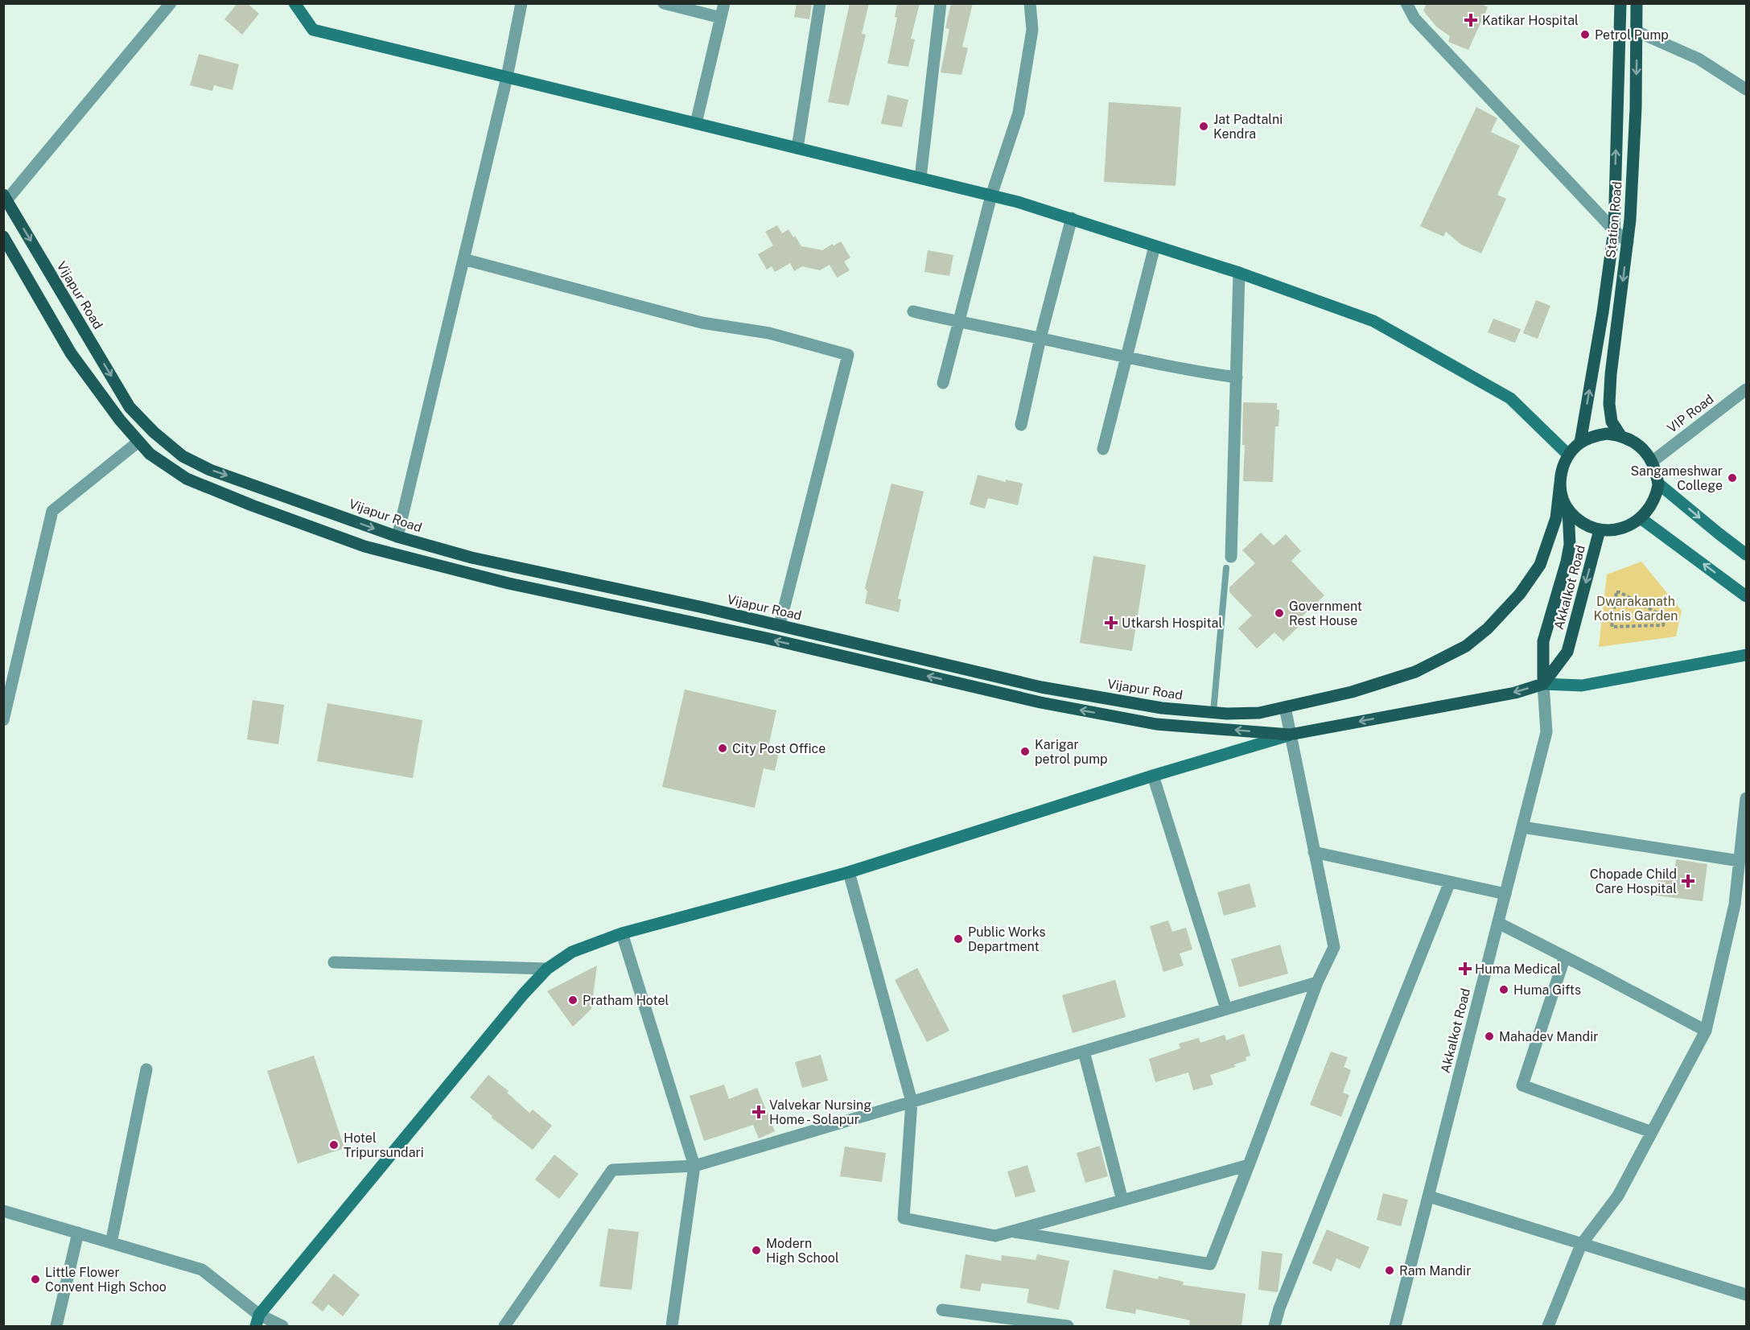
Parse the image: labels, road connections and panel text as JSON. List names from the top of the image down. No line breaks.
{"streets":{"main road":["Station Road","Vijapur Road","Akkalkot Road"],"street":["VIP Road"]},"crossings":[["Station Road","Vijapur Road"],["Station Road","VIP Road"],["Station Road","Akkalkot Road"],["Vijapur Road","VIP Road"],["Vijapur Road","Akkalkot Road"],["VIP Road","Akkalkot Road"]],"parks":["Dwarakanath Kotnis Garden"],"places":{"health":["Katikar Hospital","Utkarsh Hospital","Chopade Child Care Hospital","Huma Medical","Valvekar Nursing Home - Solapur"],"other":["Petrol Pump","Jat Padtalni Kendra","Sangameshwar College","Government Rest House","City Post Office","Karigar petrol pump","Public Works Department","Huma Gifts","Pratham Hotel","Mahadev Mandir","Hotel Tripursundari","Modern High School","Ram Mandir","Little Flower Convent High Schoo"]}}
